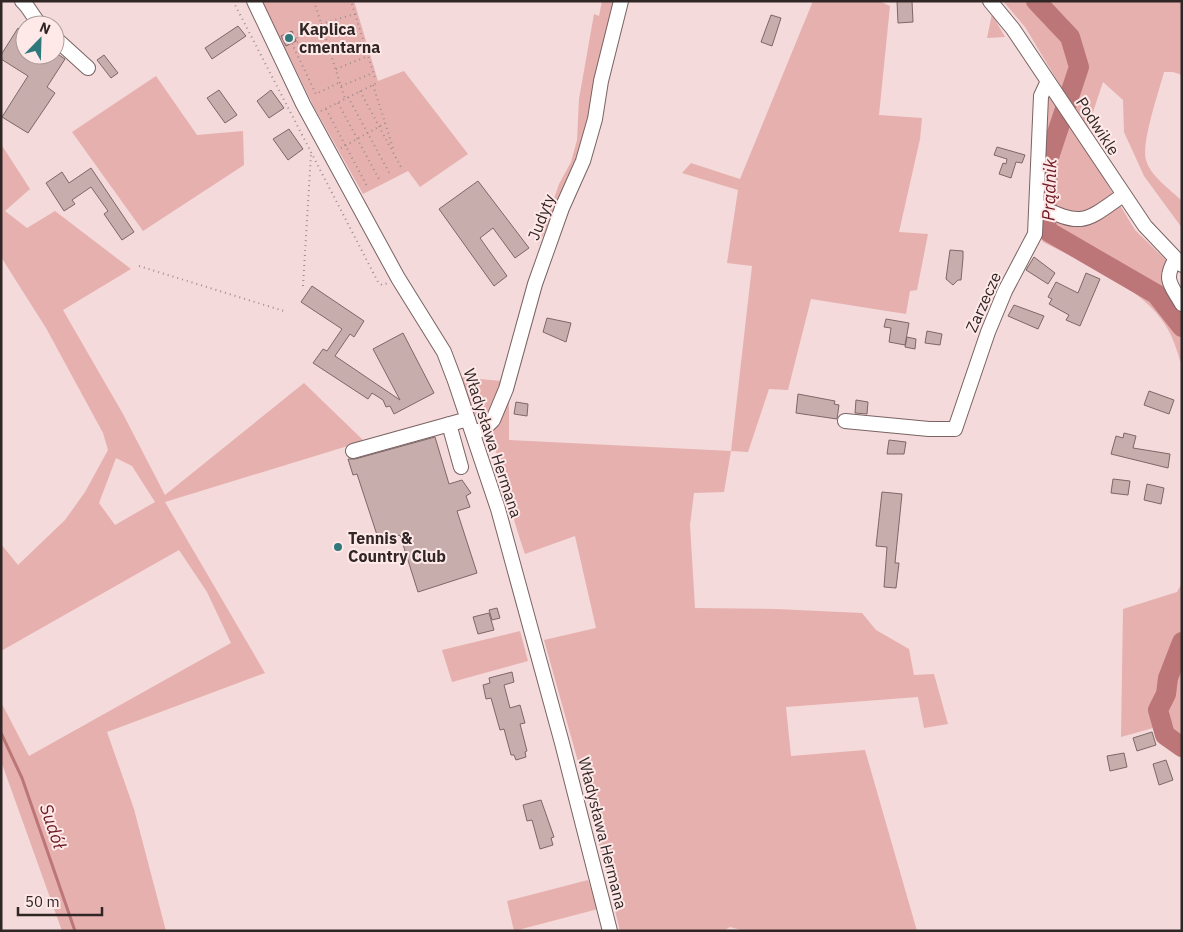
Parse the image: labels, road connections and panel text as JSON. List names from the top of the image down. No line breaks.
{"streets":{"street":["Podwikle","Judyty","Zarzecze","Władysława Hermana"]},"crossings":[["Podwikle","Zarzecze"],["Judyty","Władysława Hermana"]],"water":["Prądnik","Sudół"],"places":["Kaplica cmentarna","Tennis & Country Club"],"scale_bar":"50 m","north":"top right"}
